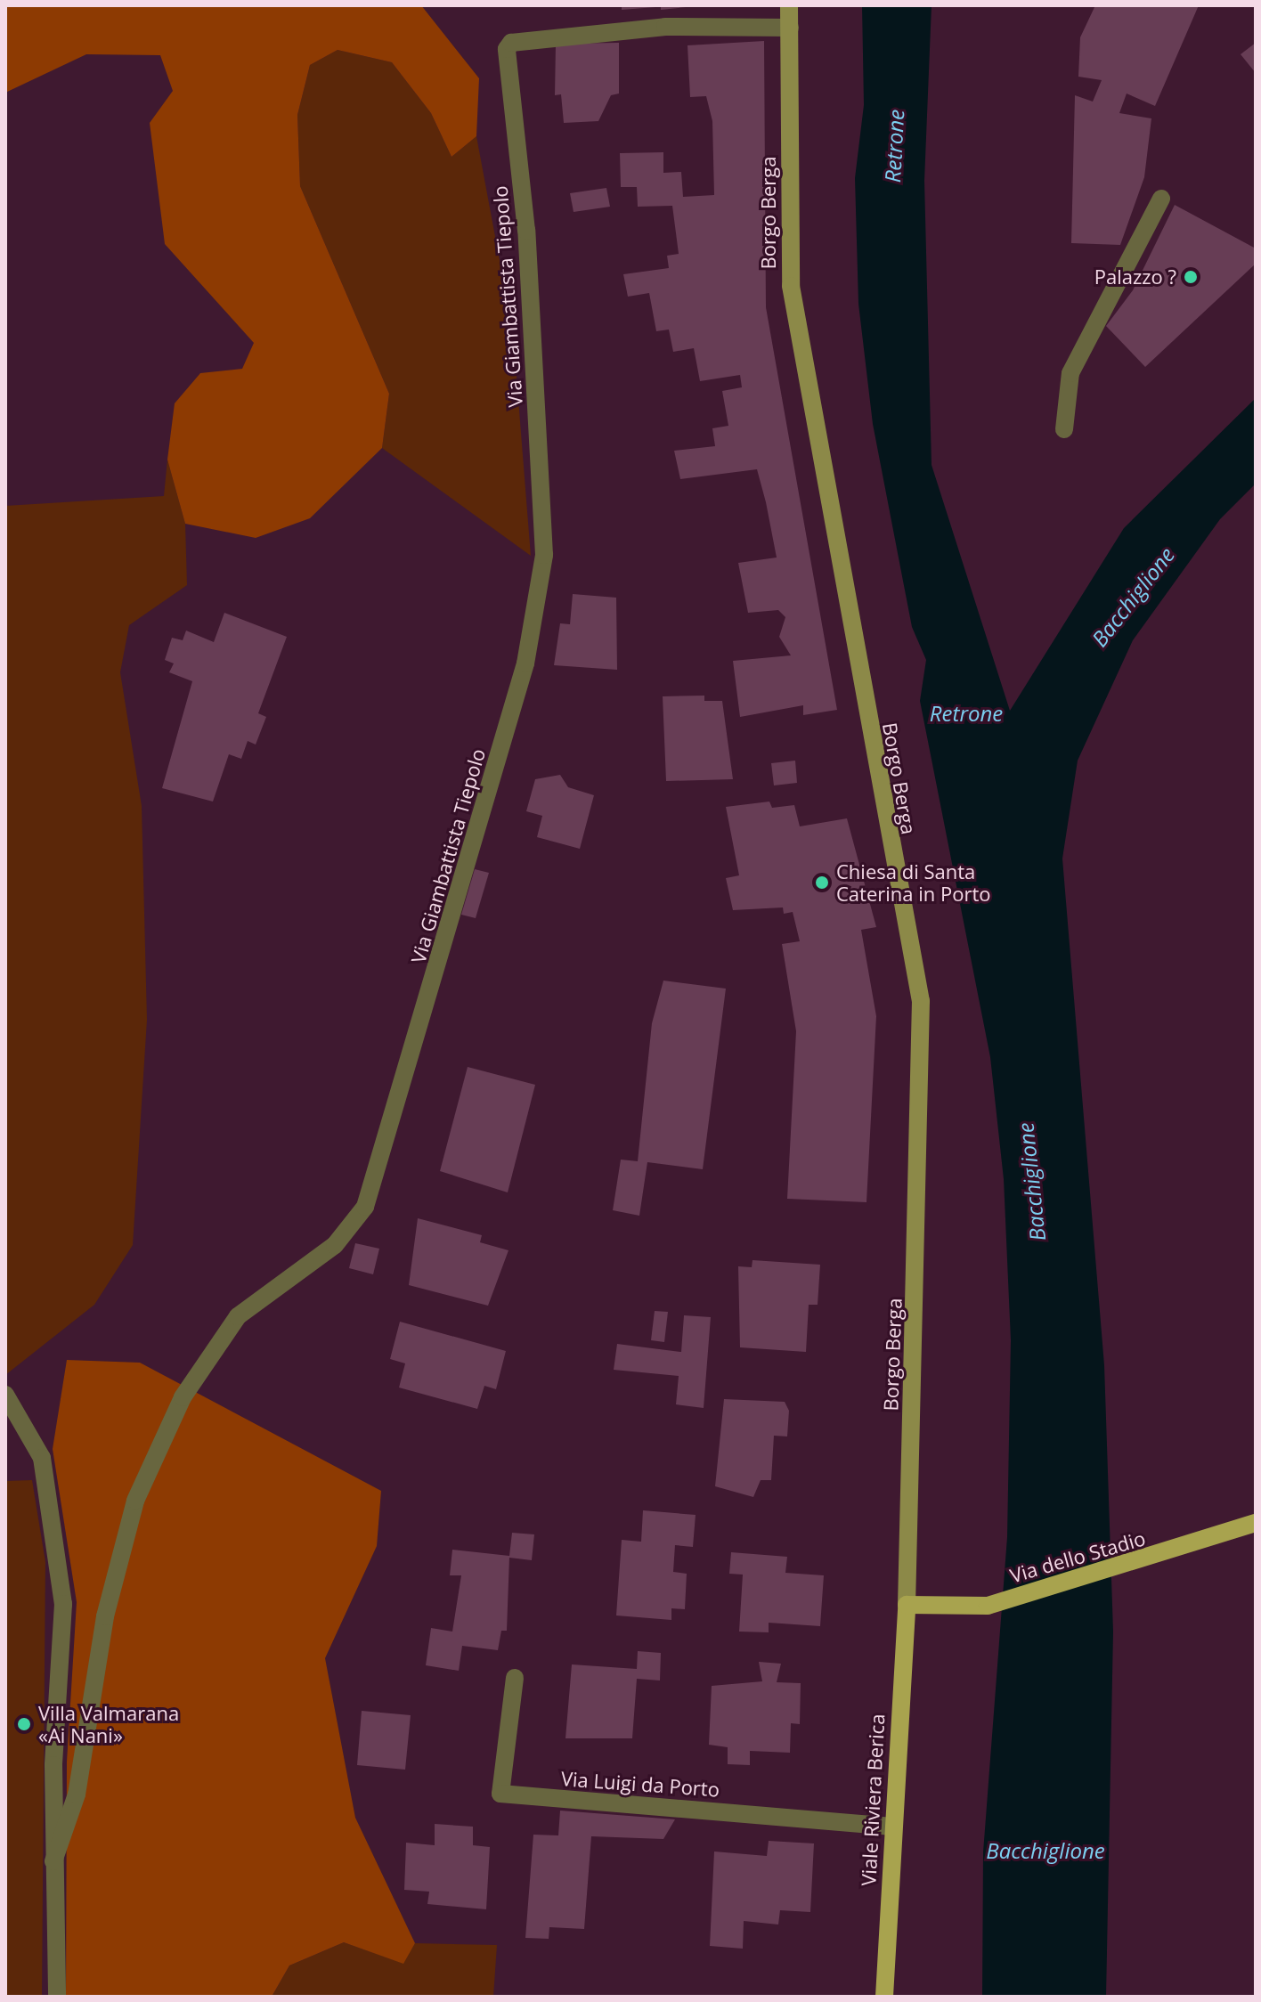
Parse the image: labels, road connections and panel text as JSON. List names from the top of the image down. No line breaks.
{"streets":{"main road":["Borgo Berga","Via dello Stadio","Viale Riviera Berica"],"street":["Via Giambattista Tiepolo","Via Luigi da Porto"]},"crossings":[["Borgo Berga","Via Giambattista Tiepolo"],["Borgo Berga","Via dello Stadio"],["Borgo Berga","Viale Riviera Berica"],["Via dello Stadio","Viale Riviera Berica"],["Via Luigi da Porto","Viale Riviera Berica"]],"water":["Retrone","Bacchiglione"],"places":["Palazzo ?","Chiesa di Santa Caterina in Porto","Villa Valmarana «Ai Nani»"]}
